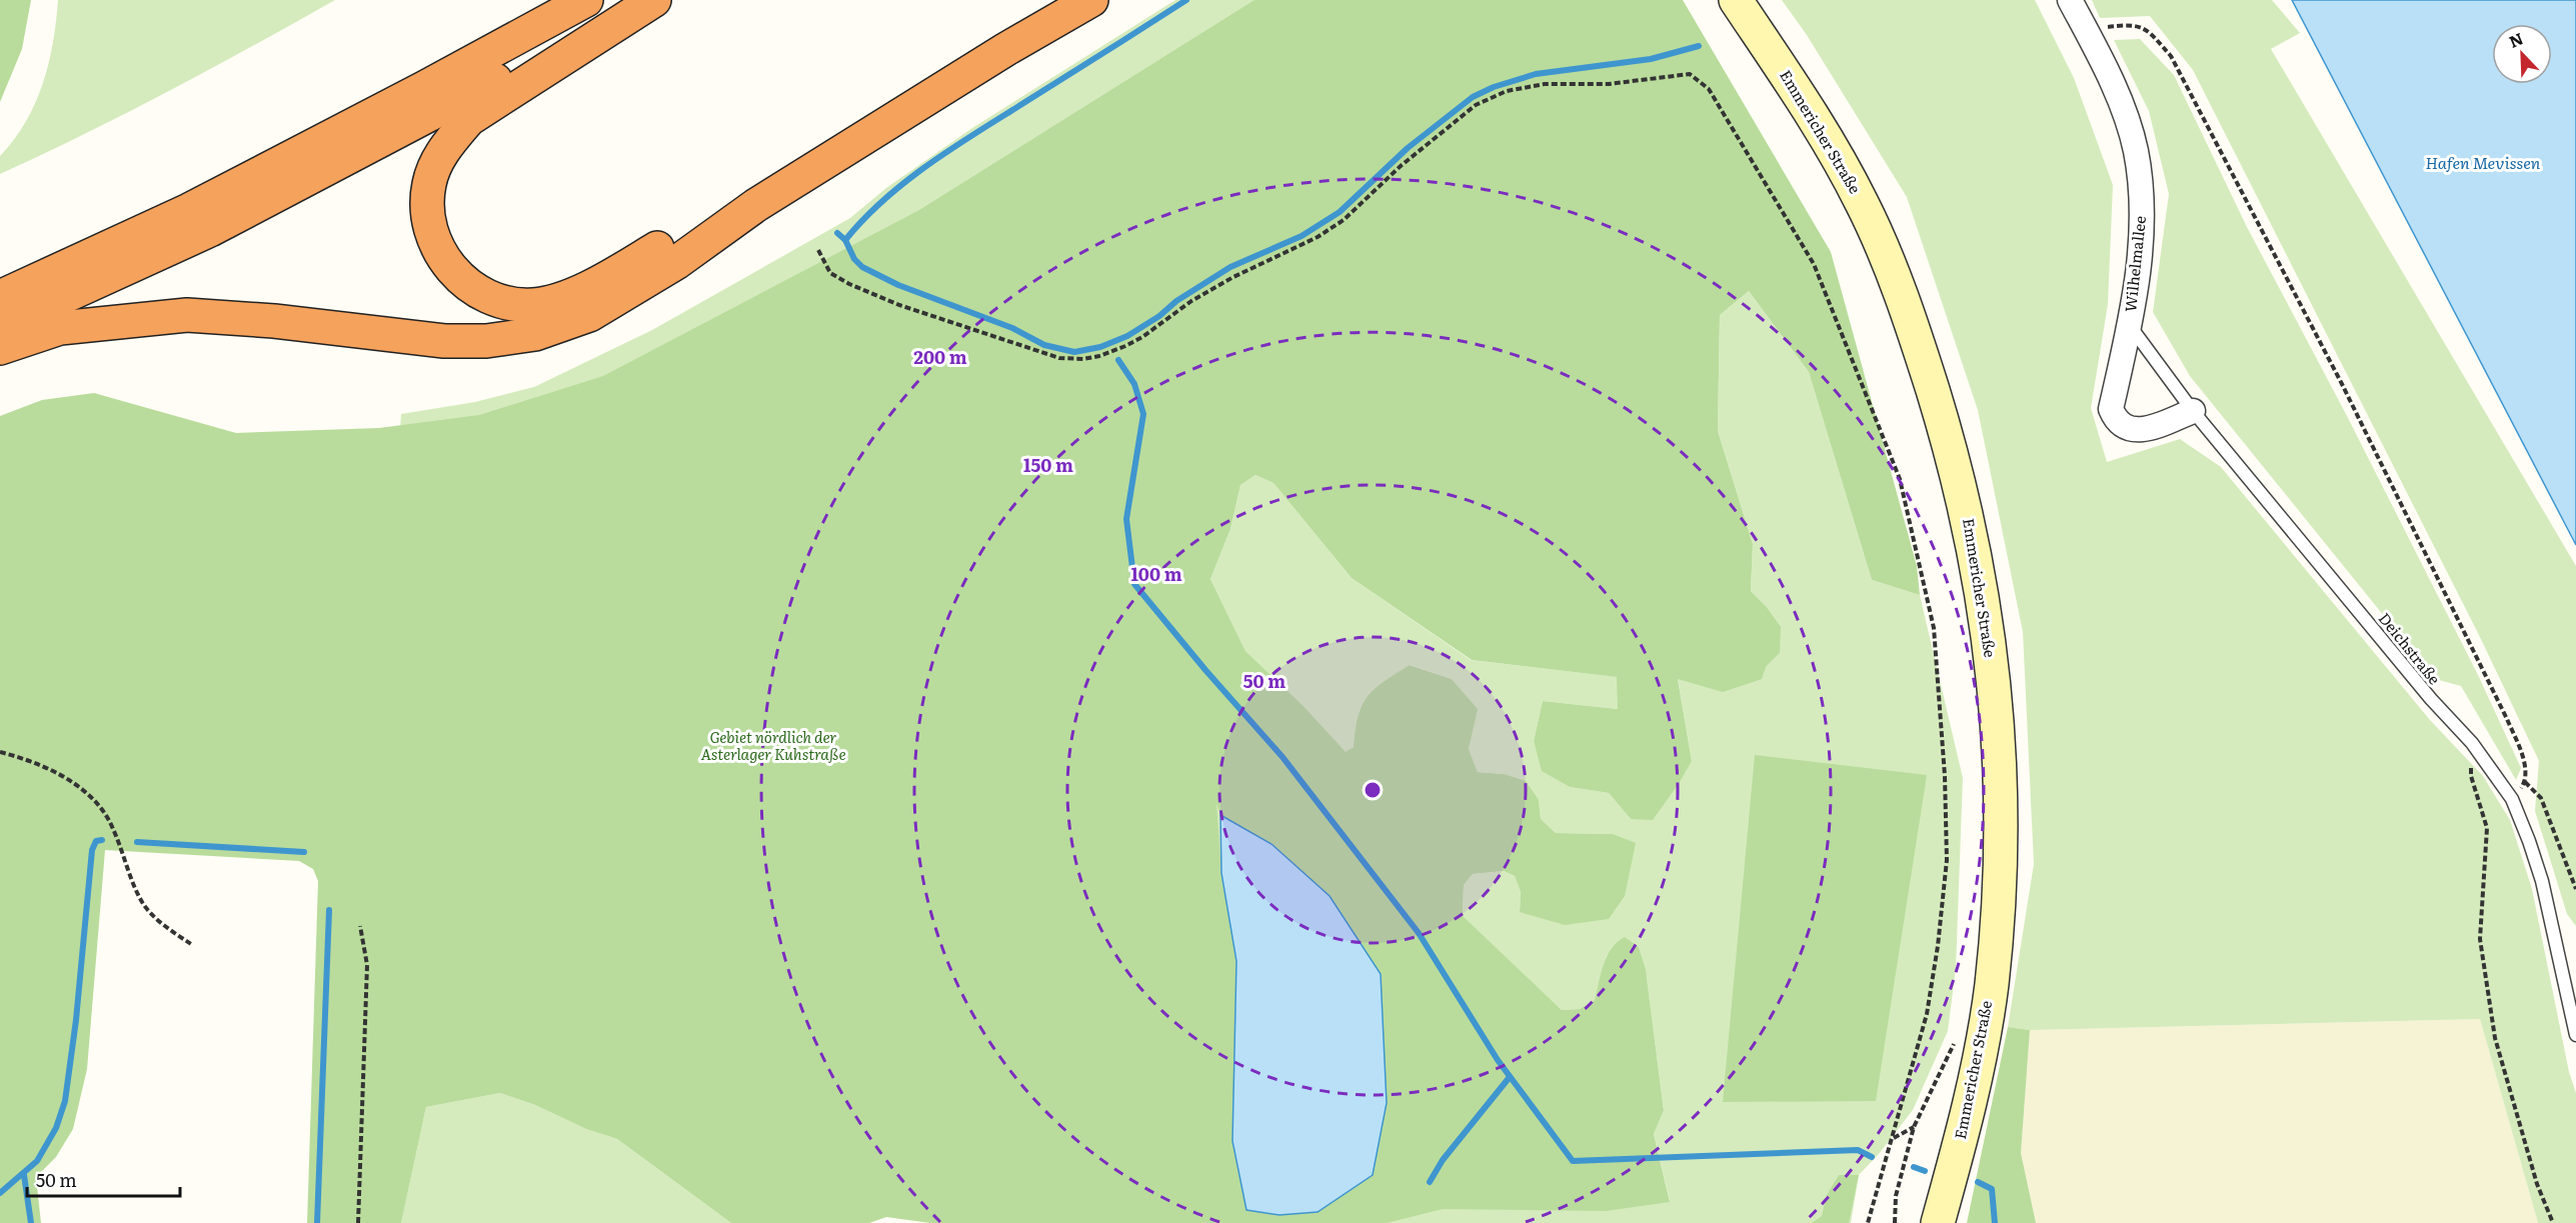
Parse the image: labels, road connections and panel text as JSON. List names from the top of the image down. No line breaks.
{"streets":{"main road":["Emmericher Straße"],"street":["Wilhelmallee"],"lane":["Deichstraße"]},"crossings":[["Wilhelmallee","Deichstraße"]],"water":["Hafen Mevissen"],"parks":["Gebiet nördlich der Asterlager Kuhstraße"],"scale_bar":"50 m","north":"top left","rings":["200 m","150 m","100 m","50 m"]}
